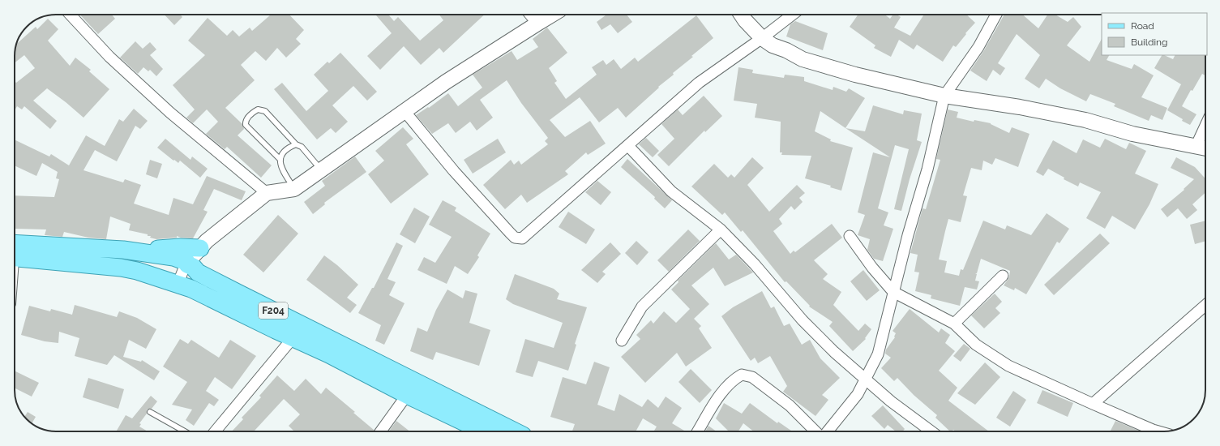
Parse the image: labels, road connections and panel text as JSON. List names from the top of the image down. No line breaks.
{"streets":{"main road":["F204"]},"legend":["Road","Building"]}
